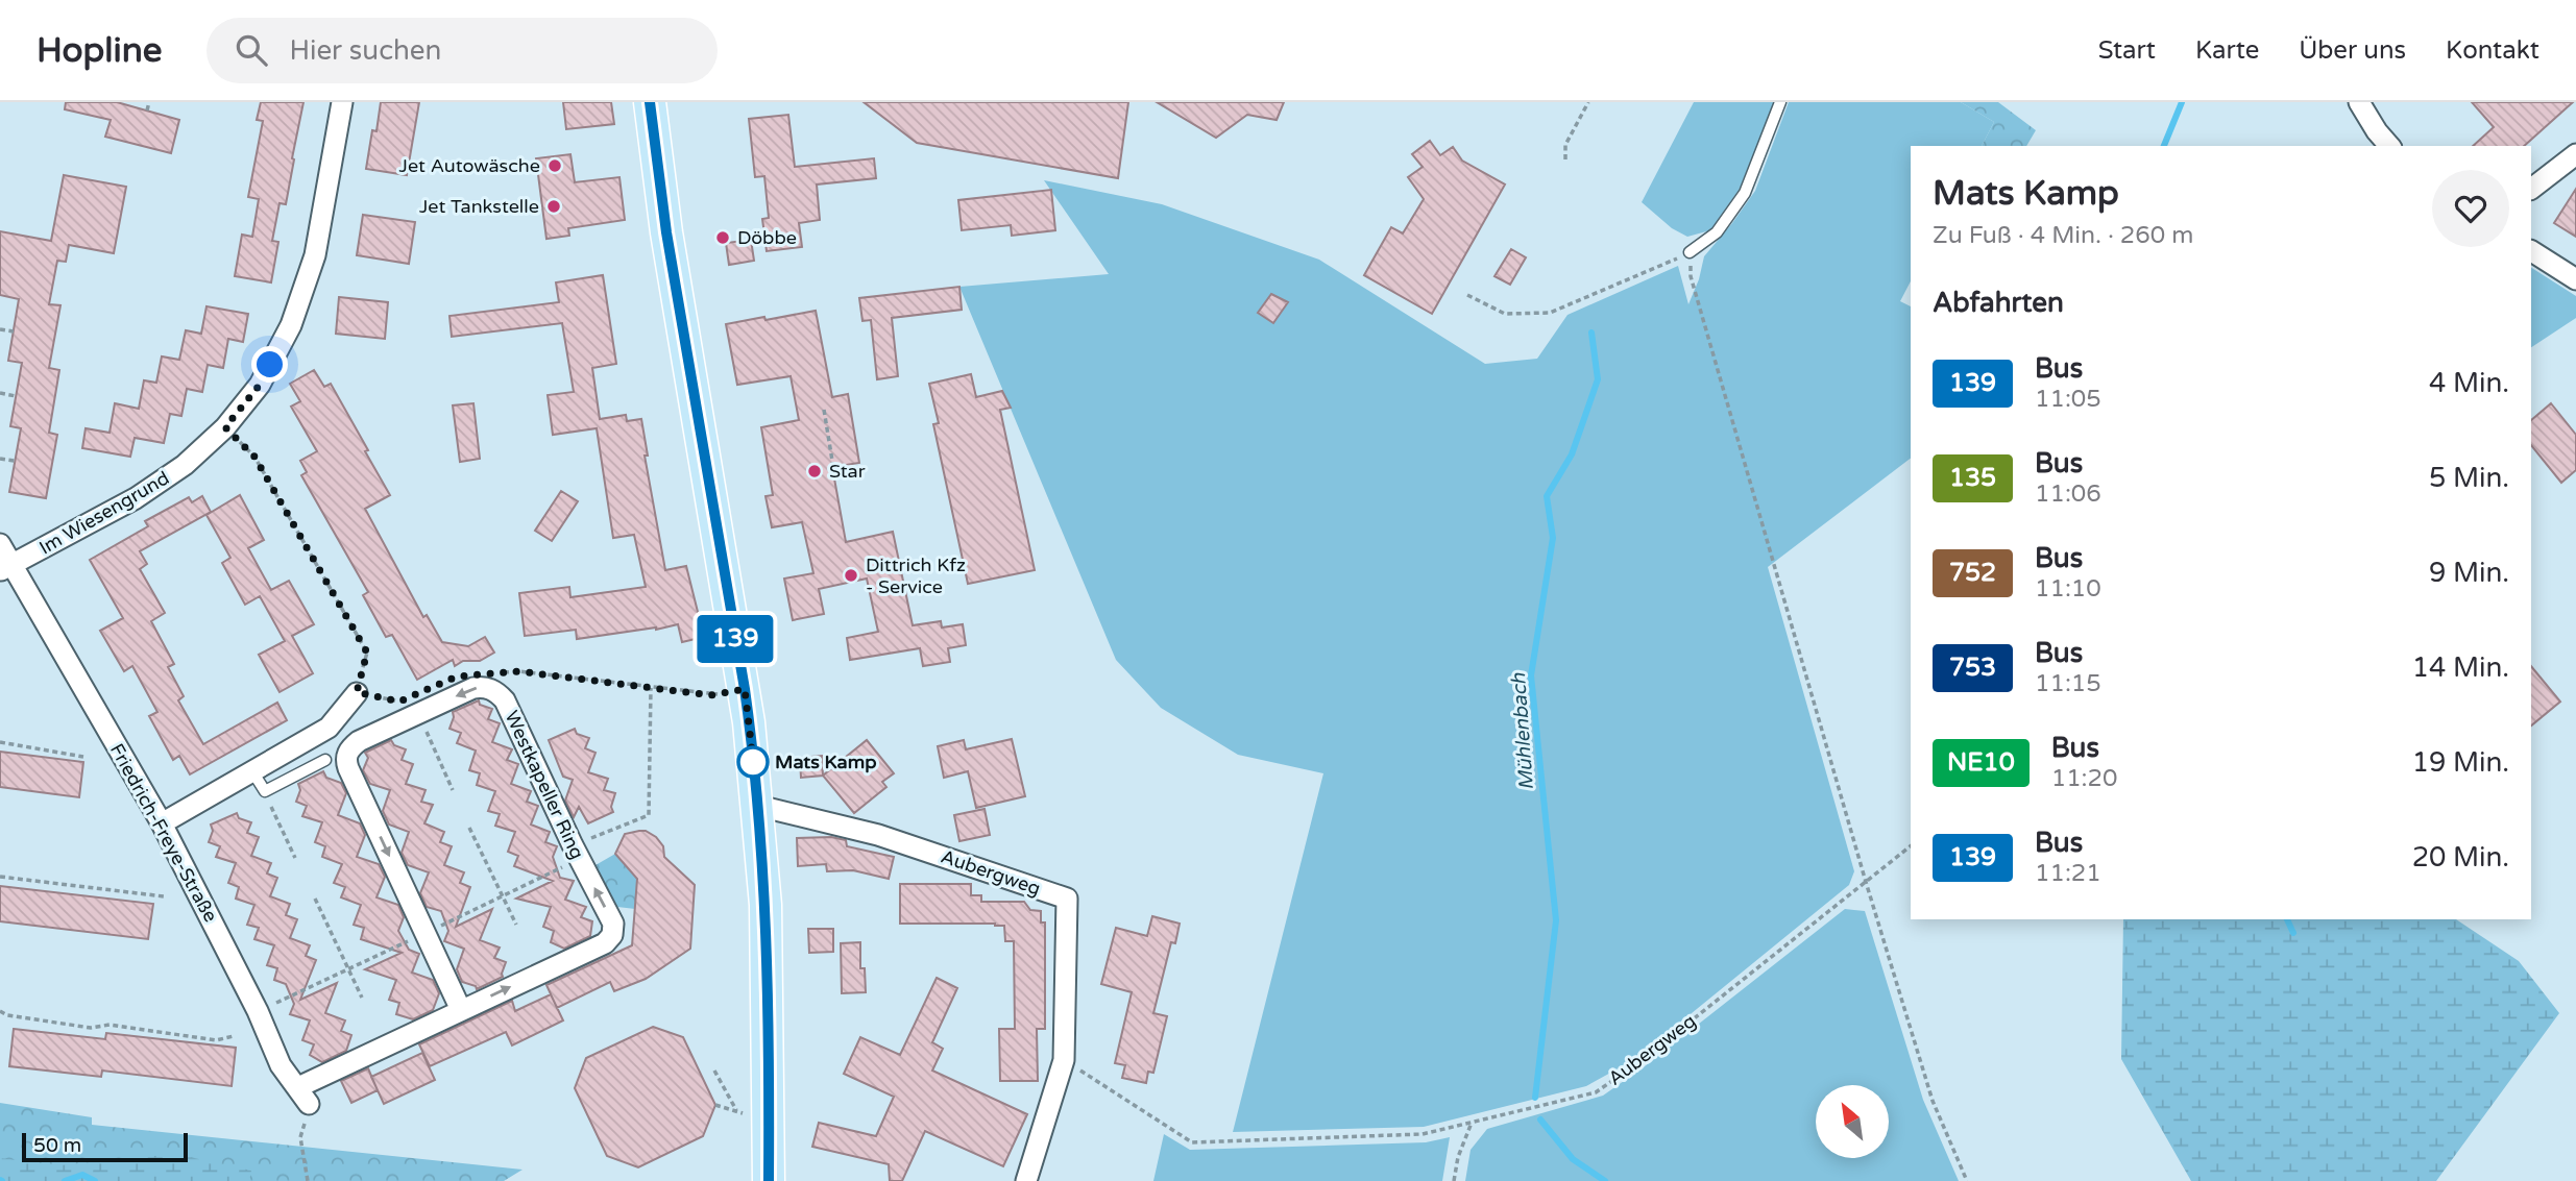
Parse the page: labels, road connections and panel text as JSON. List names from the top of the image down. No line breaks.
{"streets":{"street":["Im Wiesengrund","Westkapeller Ring","Friedrich-Freye-Straße","Aubergweg"]},"crossings":[["Im Wiesengrund","Friedrich-Freye-Straße"],["Westkapeller Ring","Friedrich-Freye-Straße"]],"water":["Mühlenbach"],"places":["Jet Autowäsche","Jet Tankstelle","Döbbe","Star","Dittrich Kfz - Service","Mats Kamp"],"lines":["bus line 139"],"scale_bar":"50 m","north":"top left","page":{"header":"Hopline","search":"Hier suchen","nav":["Start","Karte","Über uns","Kontakt"],"on_map":"139","heading":[["Mats Kamp","Zu Fuß · 4 Min. · 260 m"],"Abfahrten"],"list":[{"mark":"139","name":"Bus","note":"11:05","value":"4 Min."},{"mark":"135","name":"Bus","note":"11:06","value":"5 Min."},{"mark":"752","name":"Bus","note":"11:10","value":"9 Min."},{"mark":"753","name":"Bus","note":"11:15","value":"14 Min."},{"mark":"NE10","name":"Bus","note":"11:20","value":"19 Min."},{"mark":"139","name":"Bus","note":"11:21","value":"20 Min."}],"scale":"50 m"}}
